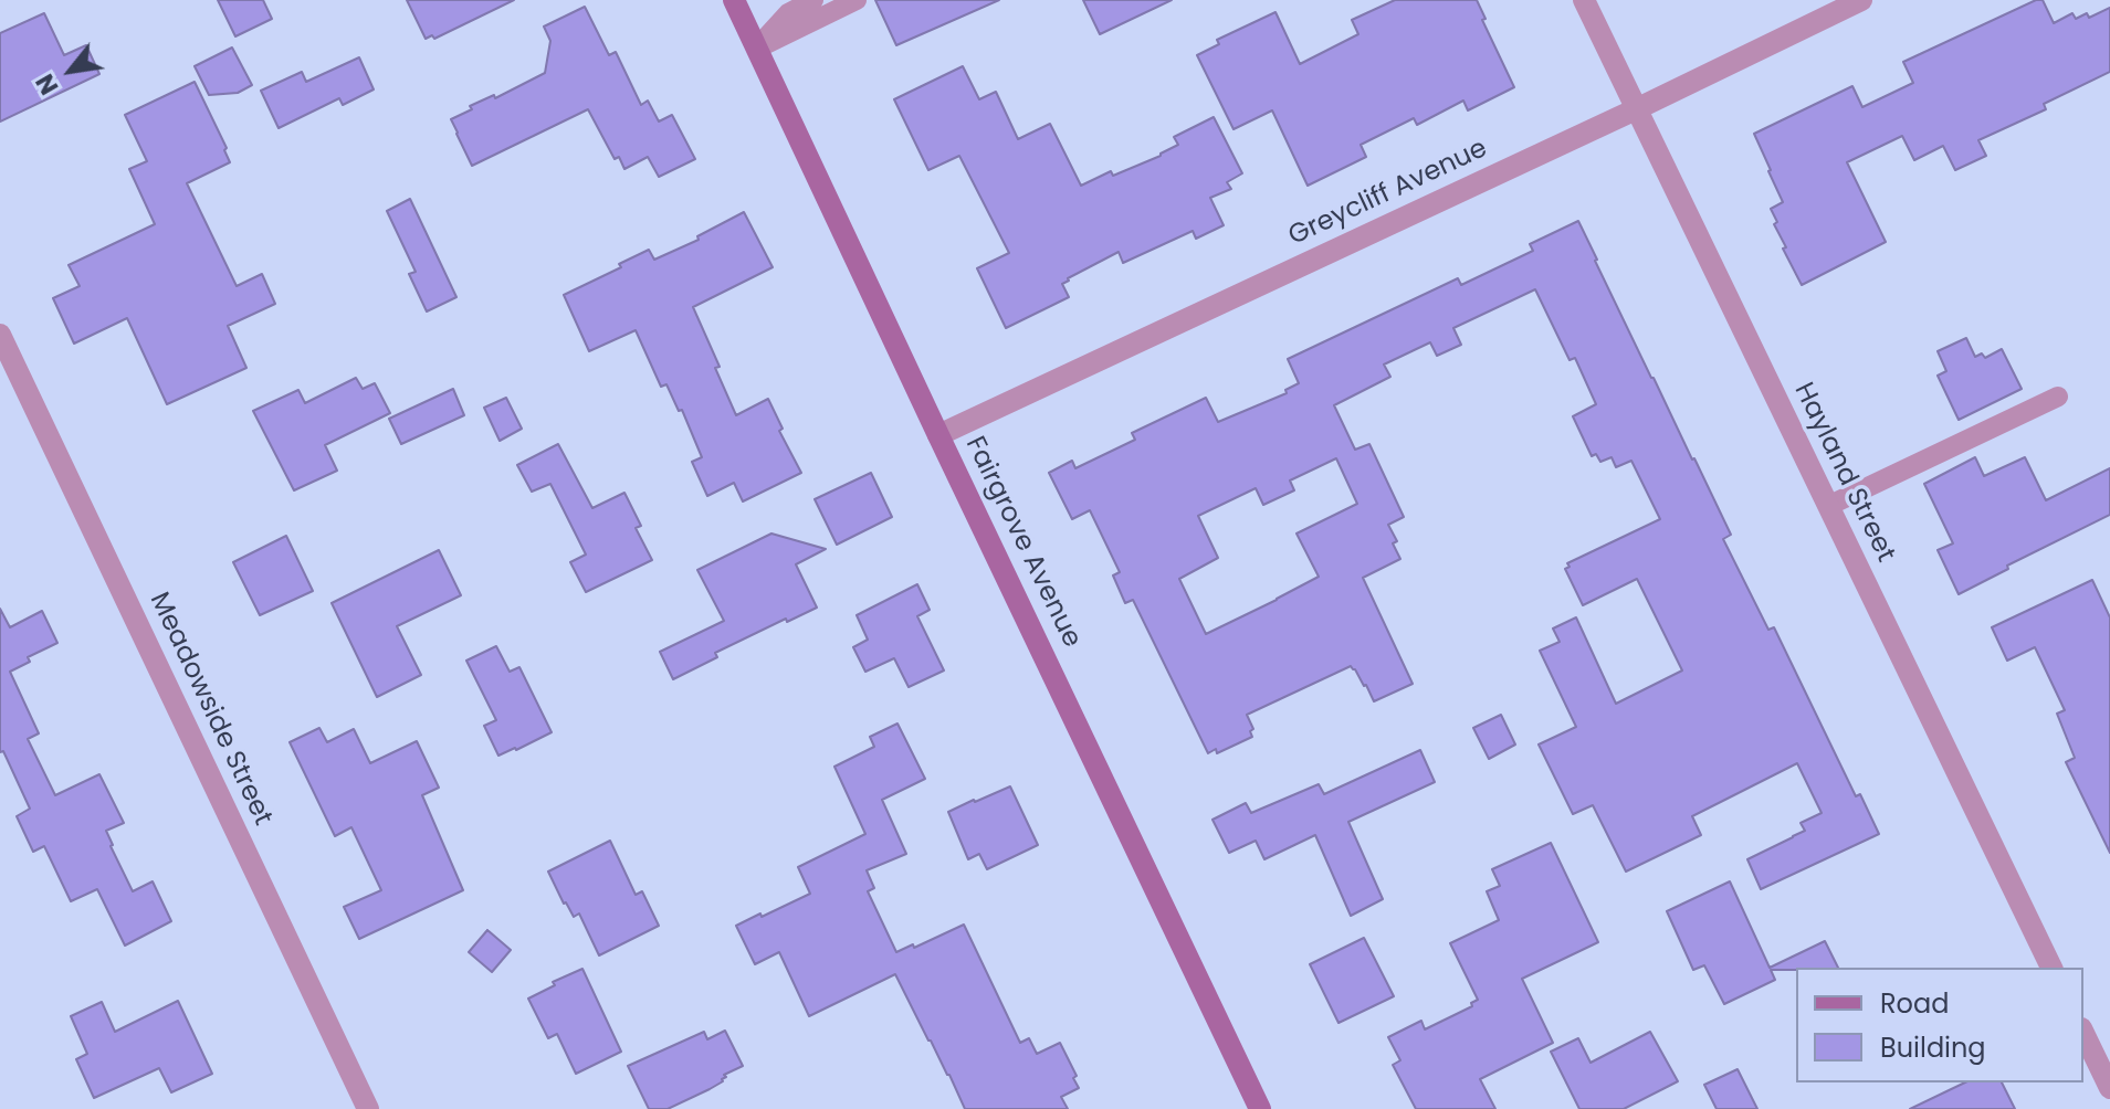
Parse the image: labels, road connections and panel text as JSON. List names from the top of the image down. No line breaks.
{"streets":{"street":["Greycliff Avenue","Hayland Street","Fairgrove Avenue","Meadowside Street"]},"crossings":[["Greycliff Avenue","Hayland Street"],["Greycliff Avenue","Fairgrove Avenue"]],"legend":["Road","Building"],"north":"bottom left"}
